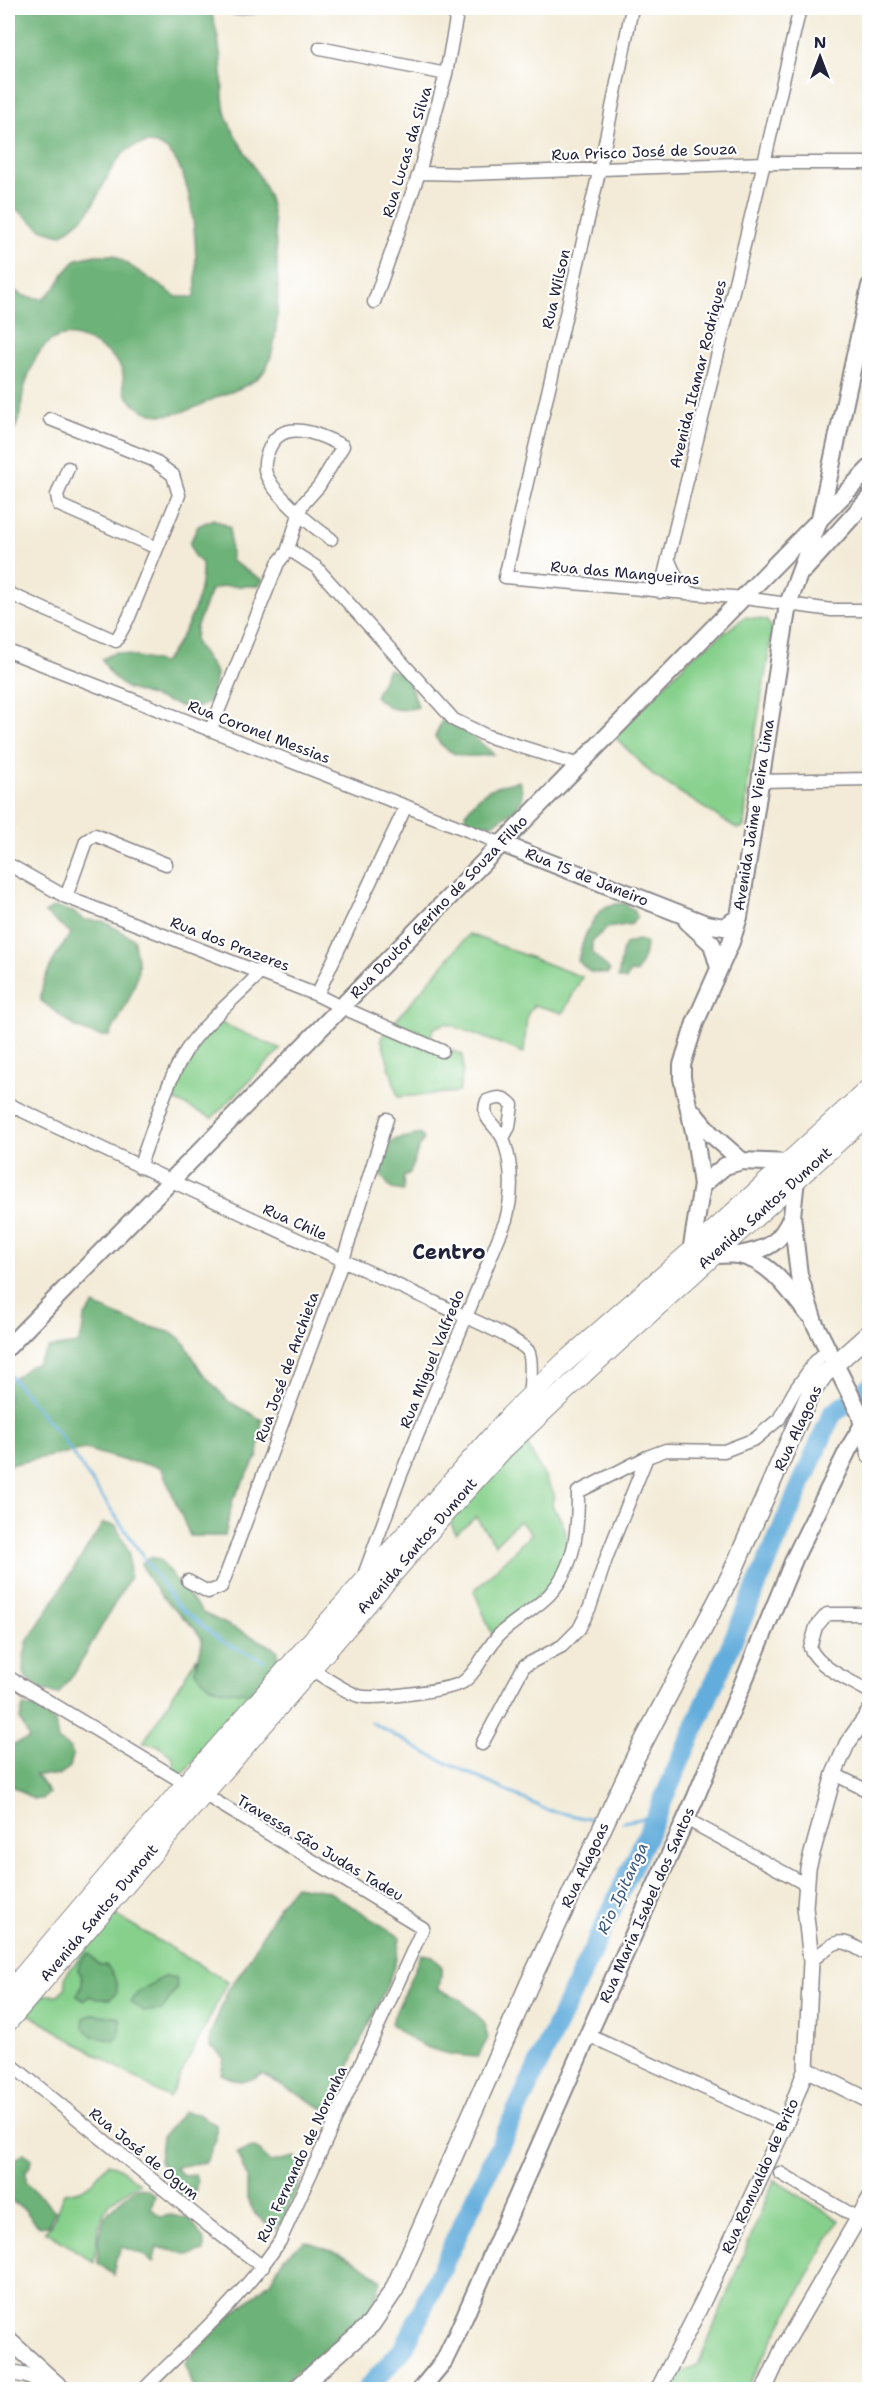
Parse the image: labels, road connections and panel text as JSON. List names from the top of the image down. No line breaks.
{"streets":{"highway":["Avenida Santos Dumont"],"main road":["Avenida Jaime Vieira Lima","Rua 15 de Janeiro","Rua Doutor Gerino de Souza Filho","Rua Alagoas","Rua Maria Isabel dos Santos"],"street":["Rua Lucas da Silva","Rua Prisco José de Souza","Rua Wilson","Avenida Itamar Rodriques","Rua das Mangueiras","Rua Coronel Messias","Rua dos Prazeres","Rua Chile","Rua Miguel Valfredo","Rua José de Anchieta","Travessa São Judas Tadeu","Rua José de Ogum","Rua Fernando de Noronha","Rua Romualdo de Brito"]},"crossings":[["Rua Lucas da Silva","Rua Prisco José de Souza"],["Rua Prisco José de Souza","Rua Wilson"],["Rua Prisco José de Souza","Avenida Itamar Rodriques"],["Rua Wilson","Rua das Mangueiras"],["Avenida Itamar Rodriques","Rua das Mangueiras"],["Rua das Mangueiras","Avenida Jaime Vieira Lima"],["Rua das Mangueiras","Rua Doutor Gerino de Souza Filho"],["Rua Coronel Messias","Rua 15 de Janeiro"],["Rua Coronel Messias","Rua Doutor Gerino de Souza Filho"],["Avenida Jaime Vieira Lima","Rua 15 de Janeiro"],["Avenida Jaime Vieira Lima","Rua Doutor Gerino de Souza Filho"],["Avenida Jaime Vieira Lima","Avenida Santos Dumont"],["Rua 15 de Janeiro","Rua Doutor Gerino de Souza Filho"],["Rua Doutor Gerino de Souza Filho","Rua dos Prazeres"],["Rua Doutor Gerino de Souza Filho","Rua Chile"],["Avenida Santos Dumont","Rua Chile"],["Avenida Santos Dumont","Rua Miguel Valfredo"],["Avenida Santos Dumont","Travessa São Judas Tadeu"],["Rua Chile","Rua Miguel Valfredo"],["Rua Chile","Rua José de Anchieta"],["Travessa São Judas Tadeu","Rua Fernando de Noronha"],["Rua José de Ogum","Rua Fernando de Noronha"]],"districts":["Centro"],"water":["Rio Ipitanga"],"north":"top"}
